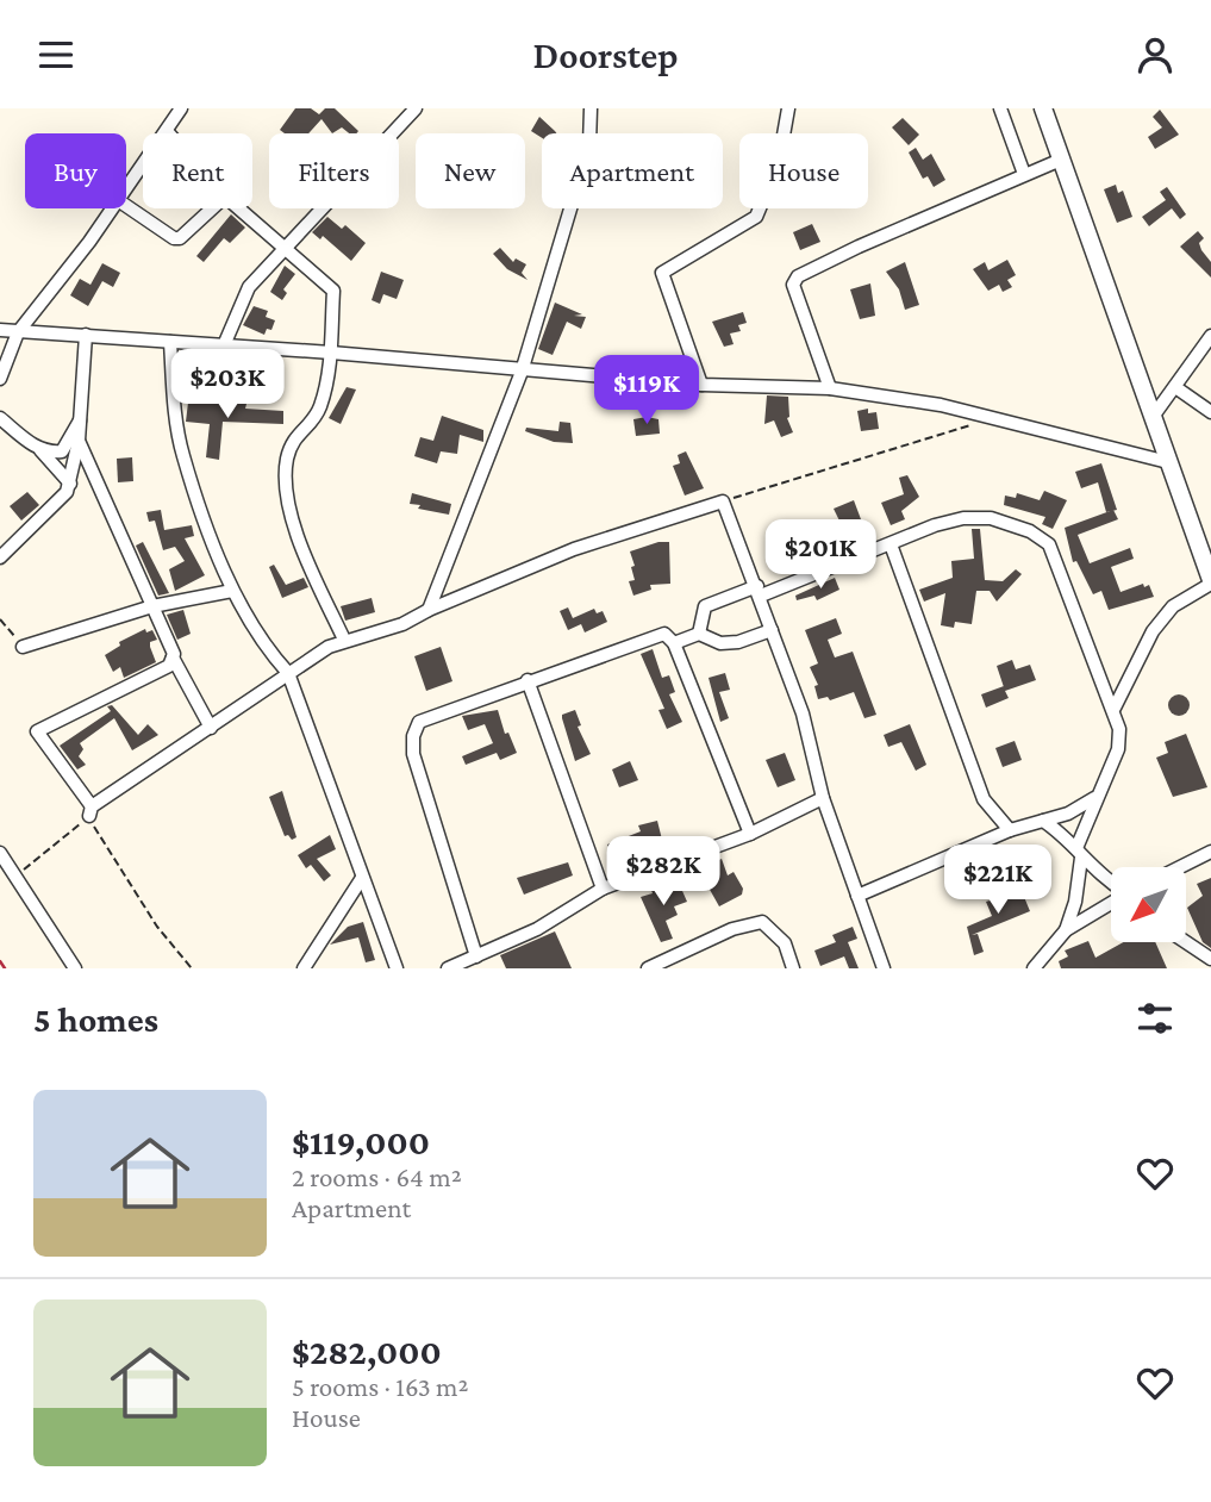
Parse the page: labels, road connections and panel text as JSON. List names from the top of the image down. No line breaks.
{"north":"bottom left","page":{"header":"Doorstep","chip":["Buy","Rent","Filters","New","Apartment","House"],"price":["$203K","$119K","$201K","$282K","$221K"],"heading":"5 homes","list":[{"name":"$119,000","note":"2 rooms · 64 m² · Apartment"},{"name":"$282,000","note":"5 rooms · 163 m² · House"}]}}
